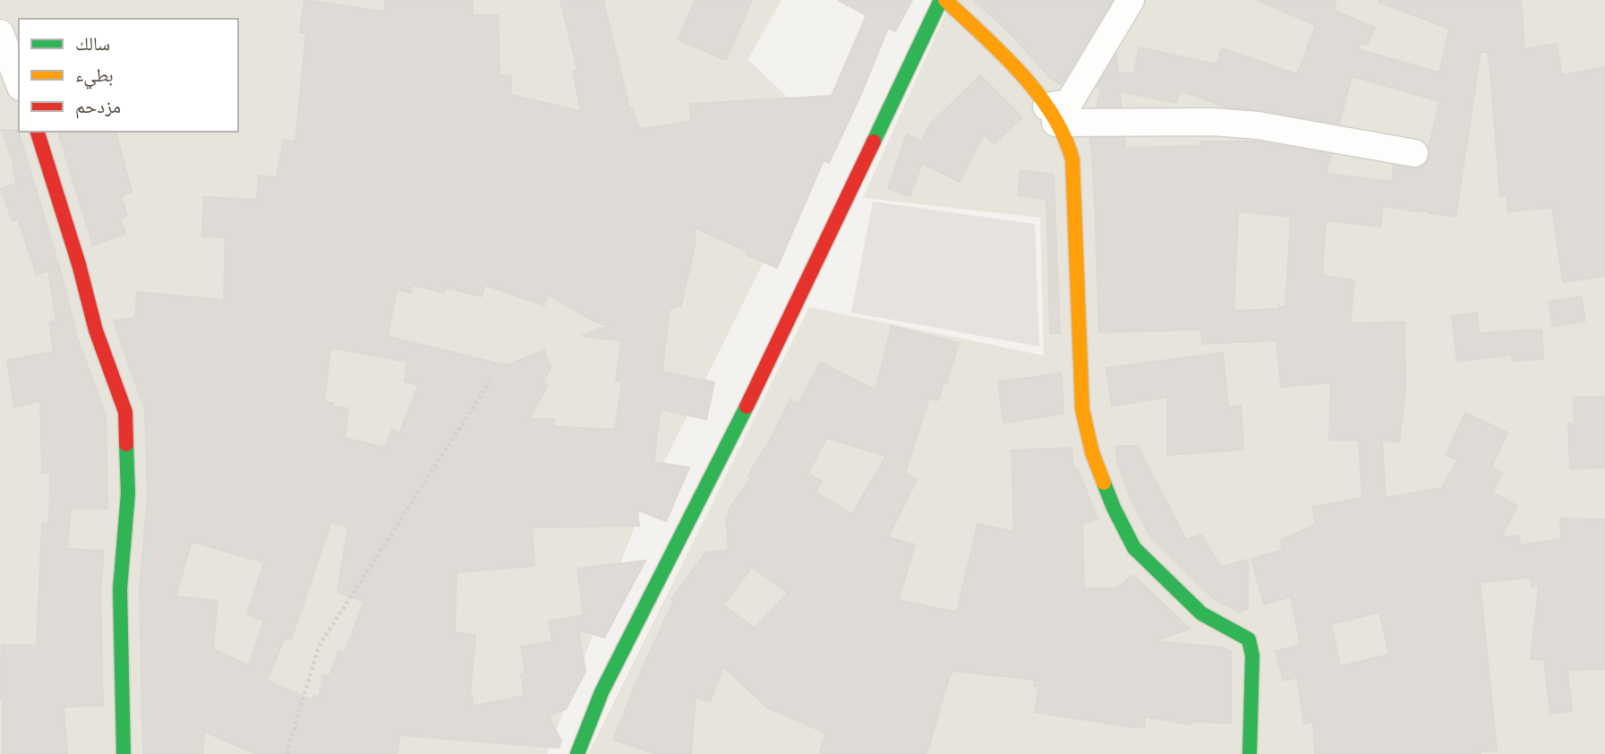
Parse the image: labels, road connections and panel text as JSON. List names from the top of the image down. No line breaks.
{"legend":["سالك","بطيء","مزدحم"]}
